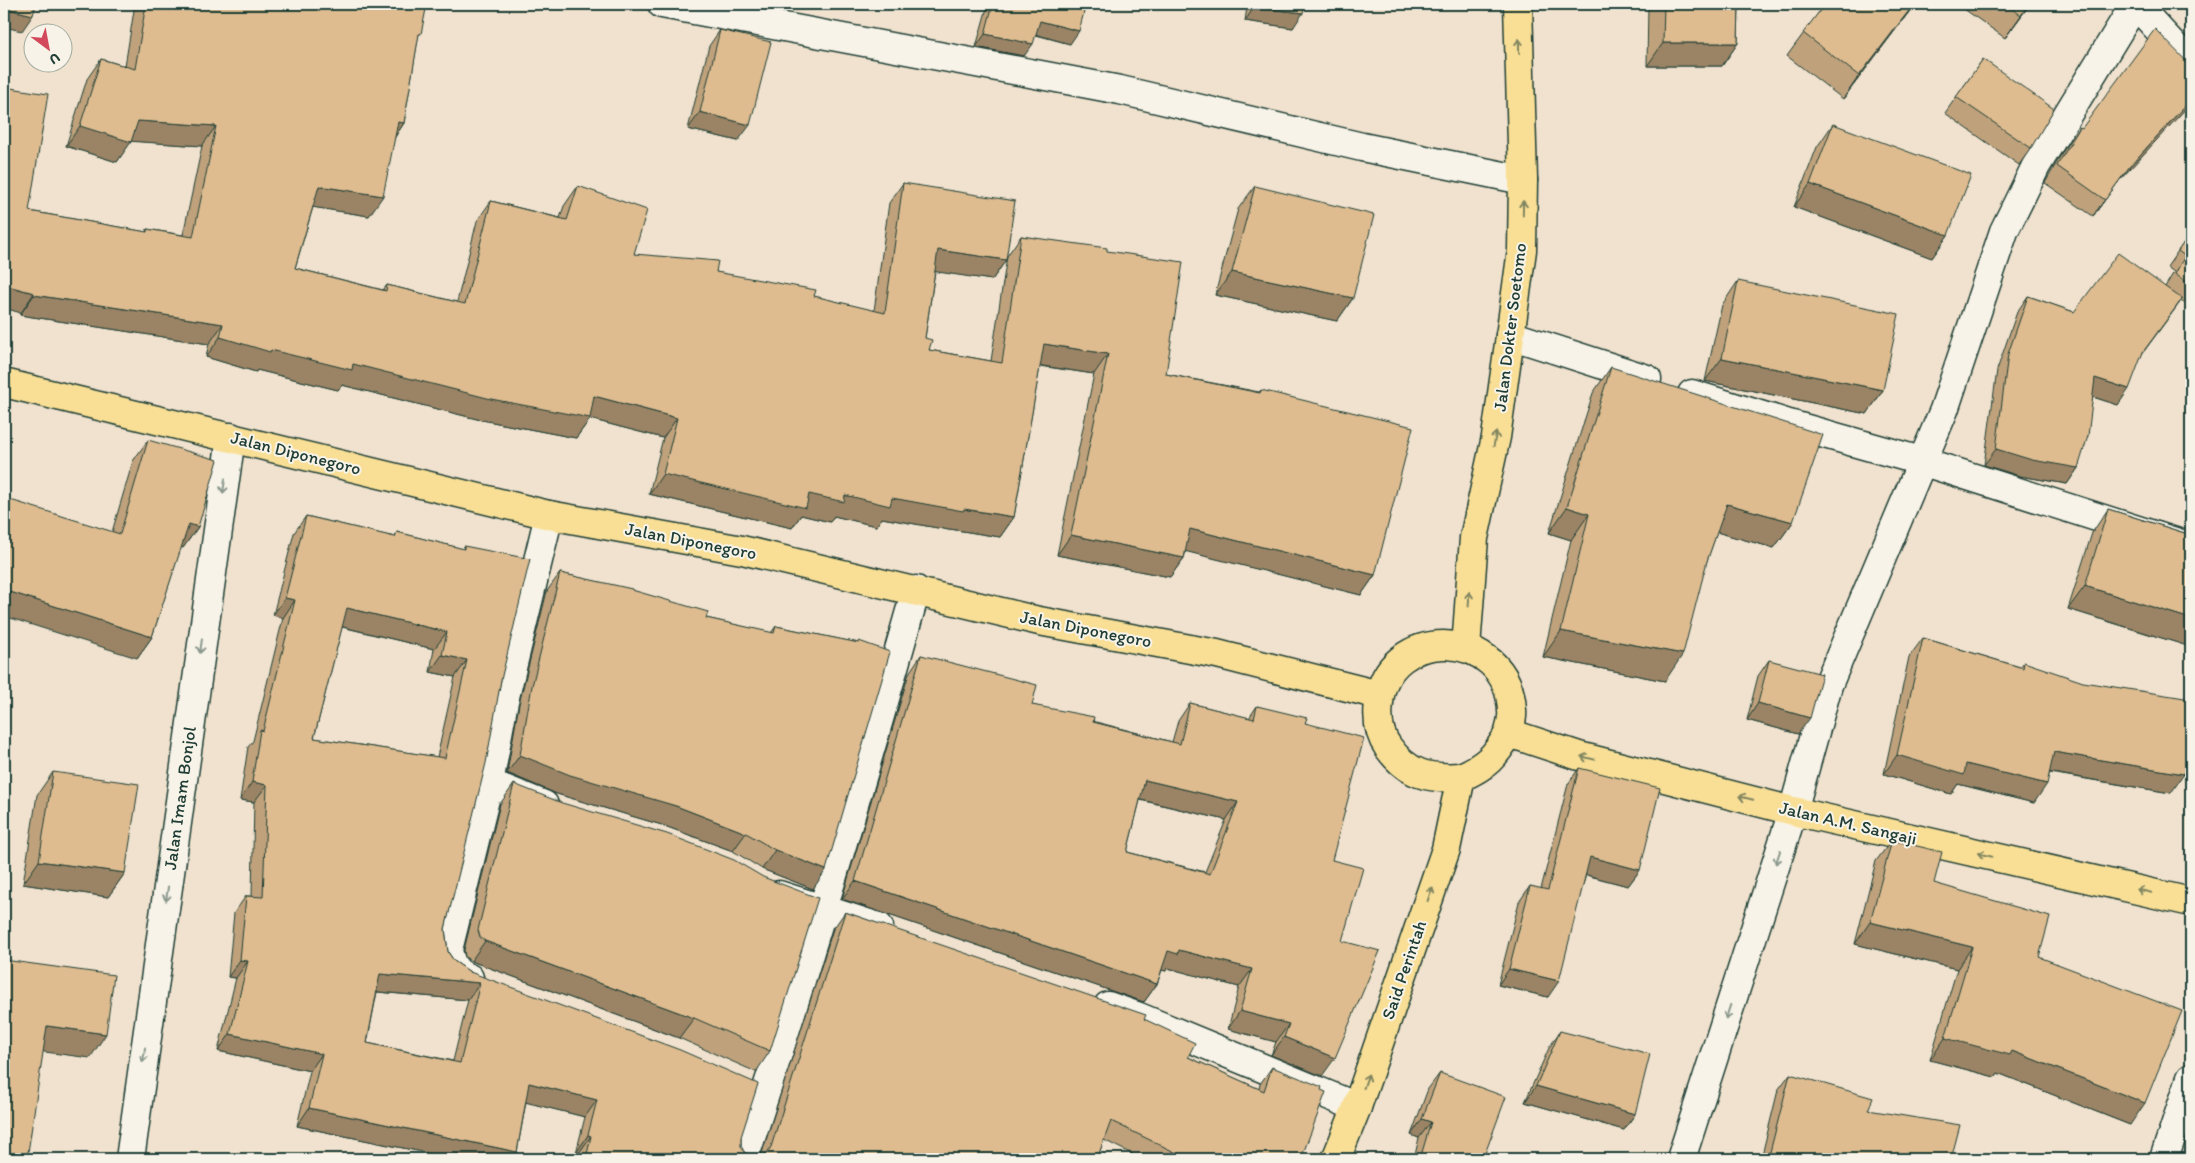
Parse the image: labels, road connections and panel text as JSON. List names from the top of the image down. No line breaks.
{"streets":{"main road":["Jalan Dokter Soetomo","Jalan Diponegoro","Jalan A.M. Sangaji","Said Perintah"],"street":["Jalan Imam Bonjol"]},"crossings":[["Jalan Dokter Soetomo","Jalan Diponegoro"],["Jalan Dokter Soetomo","Jalan A.M. Sangaji"],["Jalan Dokter Soetomo","Said Perintah"],["Jalan Diponegoro","Jalan Imam Bonjol"],["Jalan Diponegoro","Jalan A.M. Sangaji"],["Jalan Diponegoro","Said Perintah"],["Jalan A.M. Sangaji","Said Perintah"]],"one_way":["Jalan Dokter Soetomo","Jalan Imam Bonjol","Jalan A.M. Sangaji","Said Perintah"],"north":"bottom right"}
